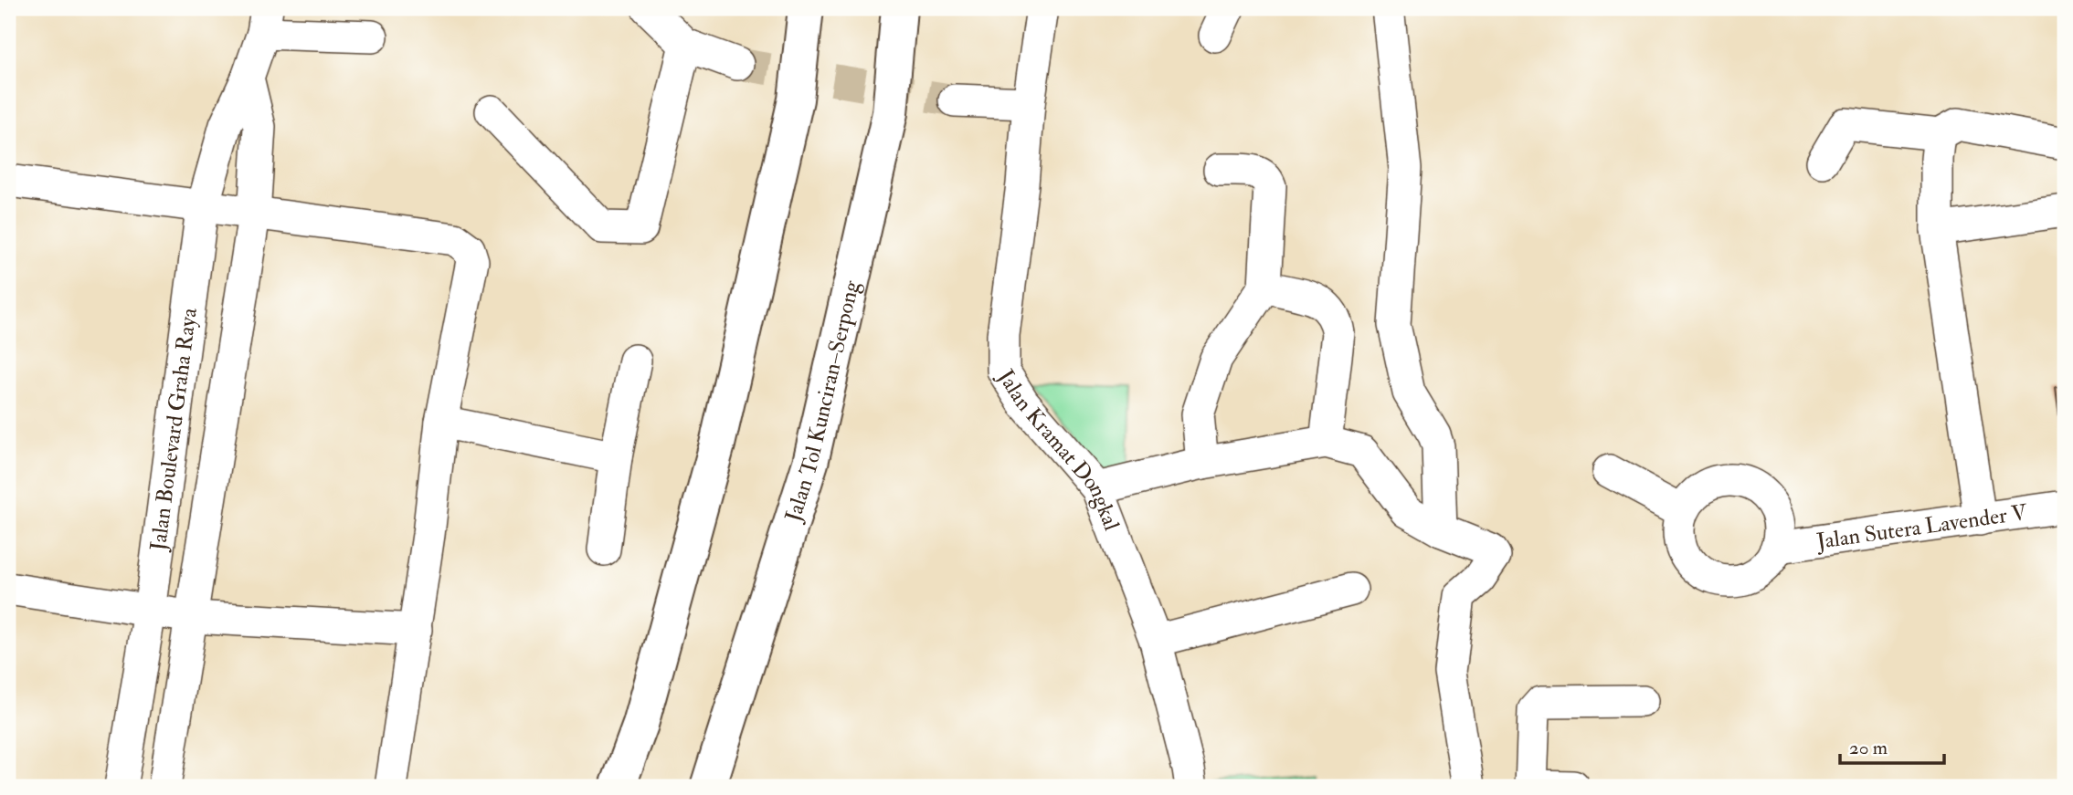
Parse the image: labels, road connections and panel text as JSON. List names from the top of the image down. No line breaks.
{"streets":{"highway":["Jalan Tol Kunciran–Serpong"],"street":["Jalan Boulevard Graha Raya","Jalan Kramat Dongkal","Jalan Sutera Lavender V"]},"scale_bar":"20 m"}
